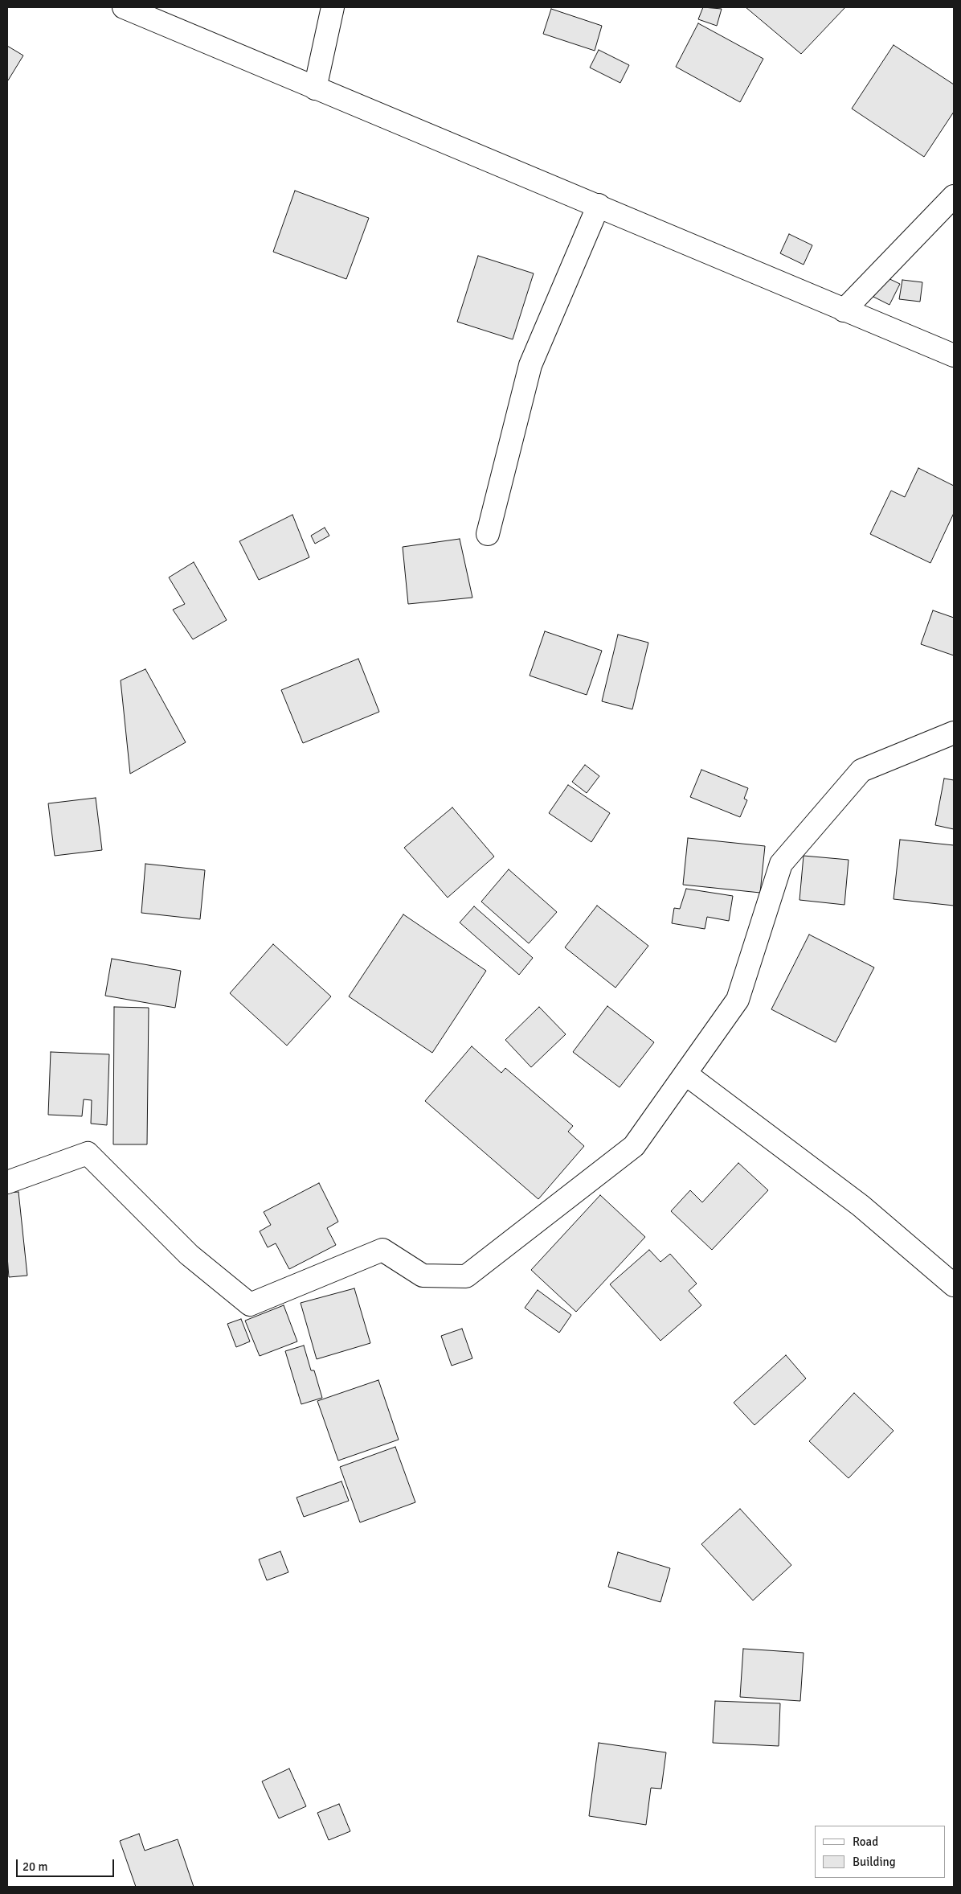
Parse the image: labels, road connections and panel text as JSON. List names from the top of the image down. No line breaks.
{"legend":["Road","Building"],"scale_bar":"20 m"}
